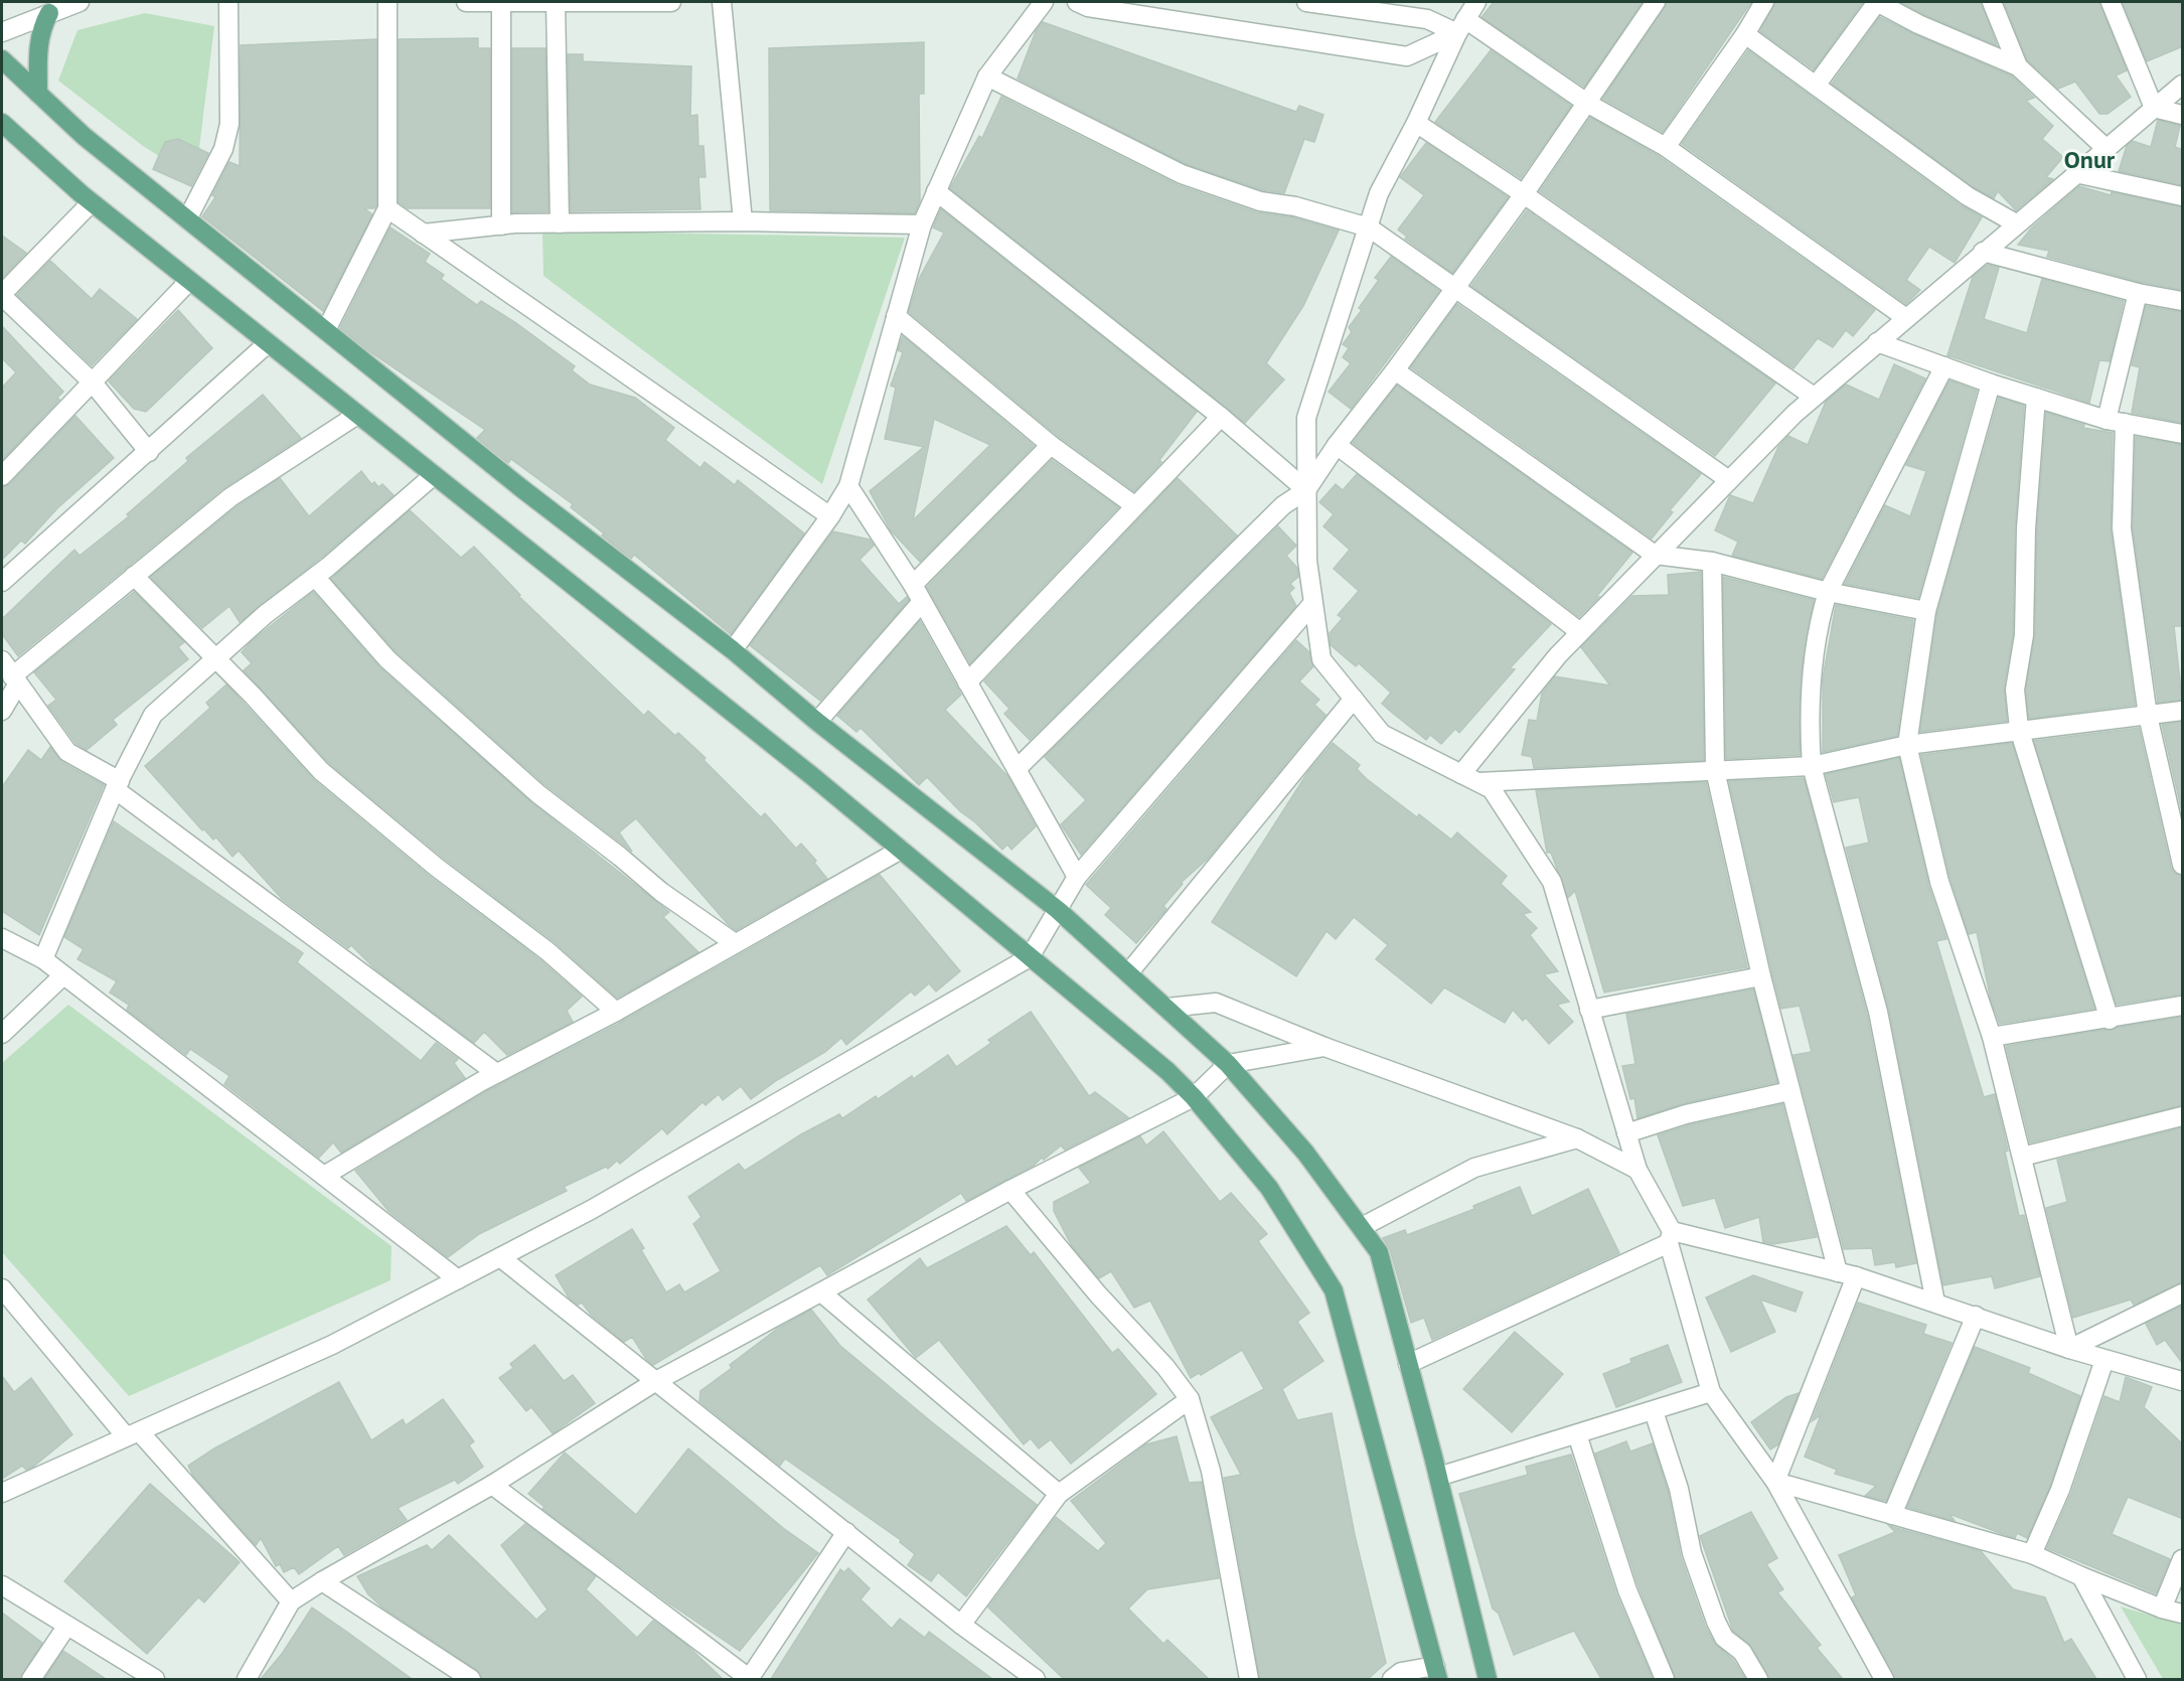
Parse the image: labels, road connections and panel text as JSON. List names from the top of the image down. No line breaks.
{"districts":["Onur"]}
